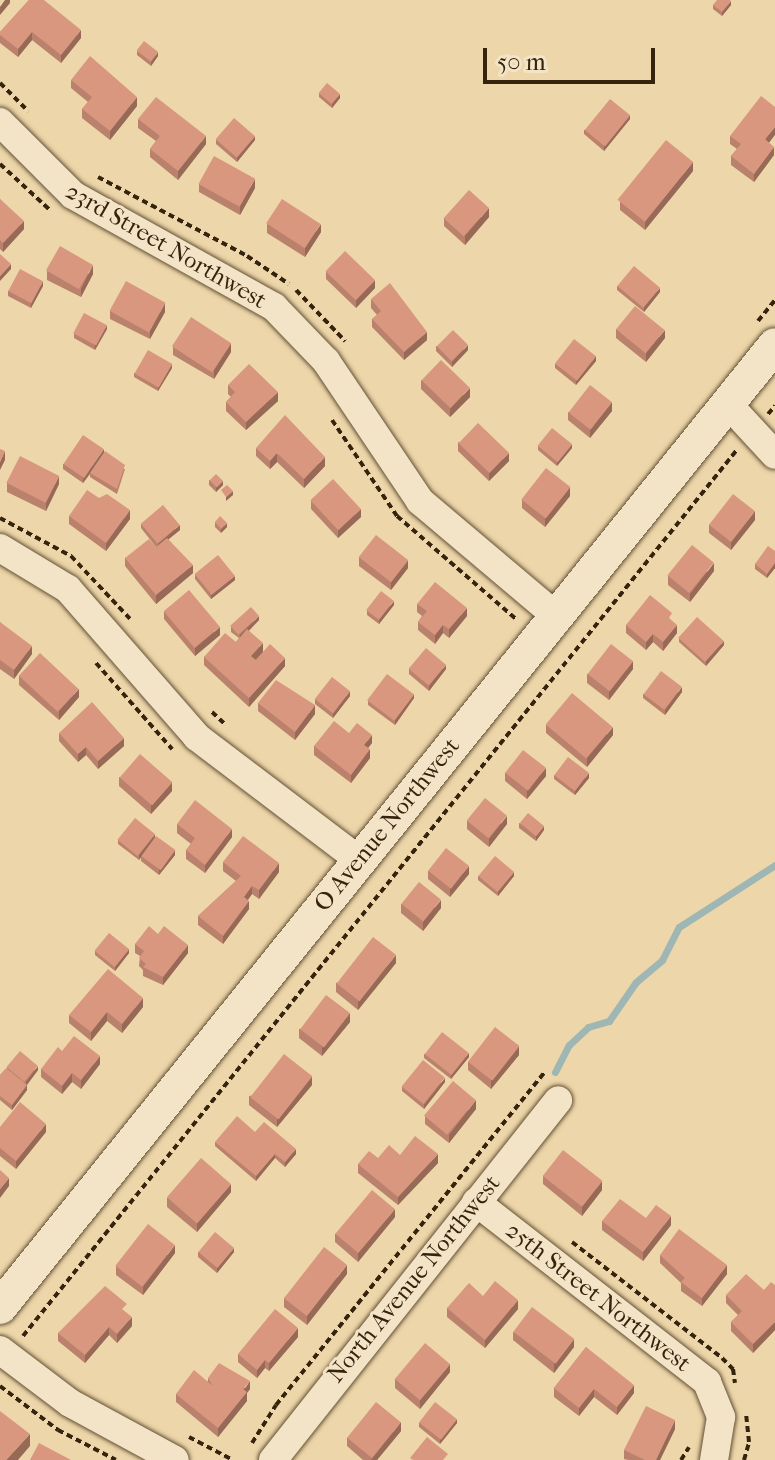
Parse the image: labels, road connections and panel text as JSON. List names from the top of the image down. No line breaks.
{"streets":{"street":["23rd Street Northwest","O Avenue Northwest","North Avenue Northwest","25th Street Northwest"]},"crossings":[["23rd Street Northwest","O Avenue Northwest"],["North Avenue Northwest","25th Street Northwest"]],"scale_bar":"50 m"}
